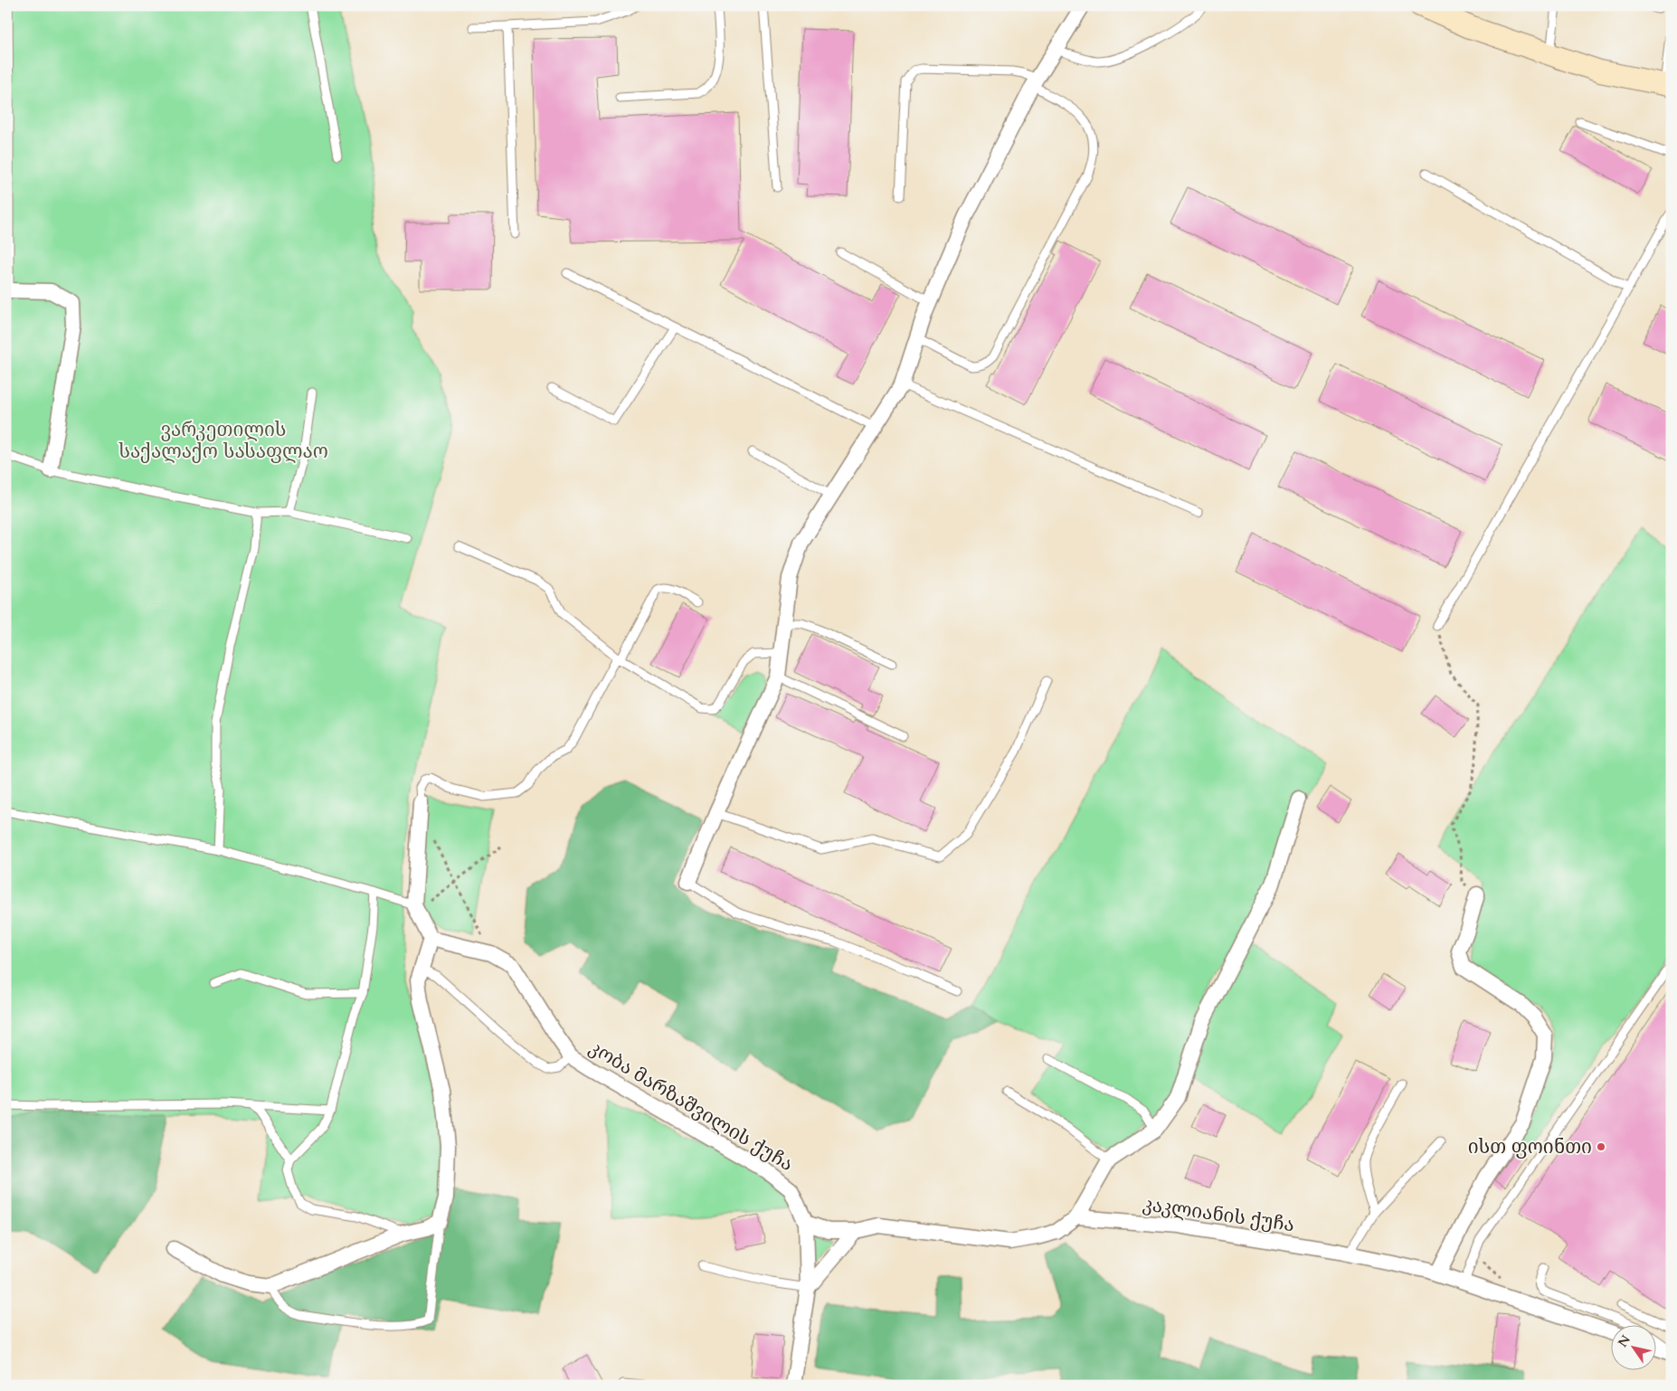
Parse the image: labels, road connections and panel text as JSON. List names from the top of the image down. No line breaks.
{"streets":{"street":["კობა მარზაშვილის ქუჩა","კაკლიანის ქუჩა"]},"parks":["ვარკეთილის საქალაქო სასაფლაო"],"places":["ისთ ფოინთი"],"north":"top left"}
